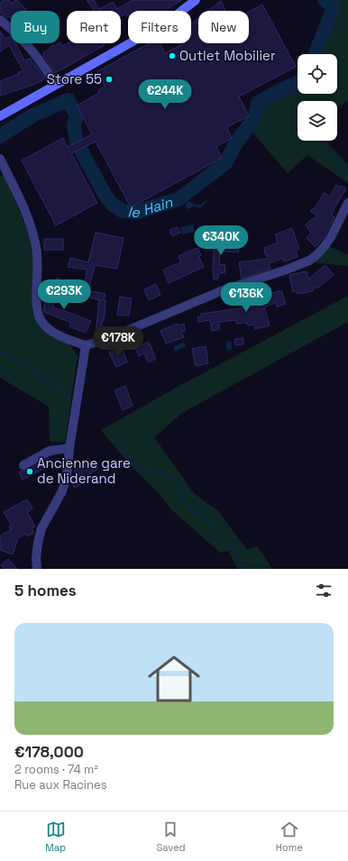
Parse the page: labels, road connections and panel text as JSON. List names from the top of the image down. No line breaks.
{"water":["le Hain"],"places":["Outlet Mobilier","Store 55","Ancienne gare de Niderand"],"page":{"chip":["Buy","Rent","Filters","New"],"price":["€244K","€340K","€293K","€136K","€178K"],"heading":"5 homes","list":[{"name":"€178,000","note":"2 rooms · 74 m² · Rue aux Racines"}],"tabs":["Map","Saved","Home"]}}
